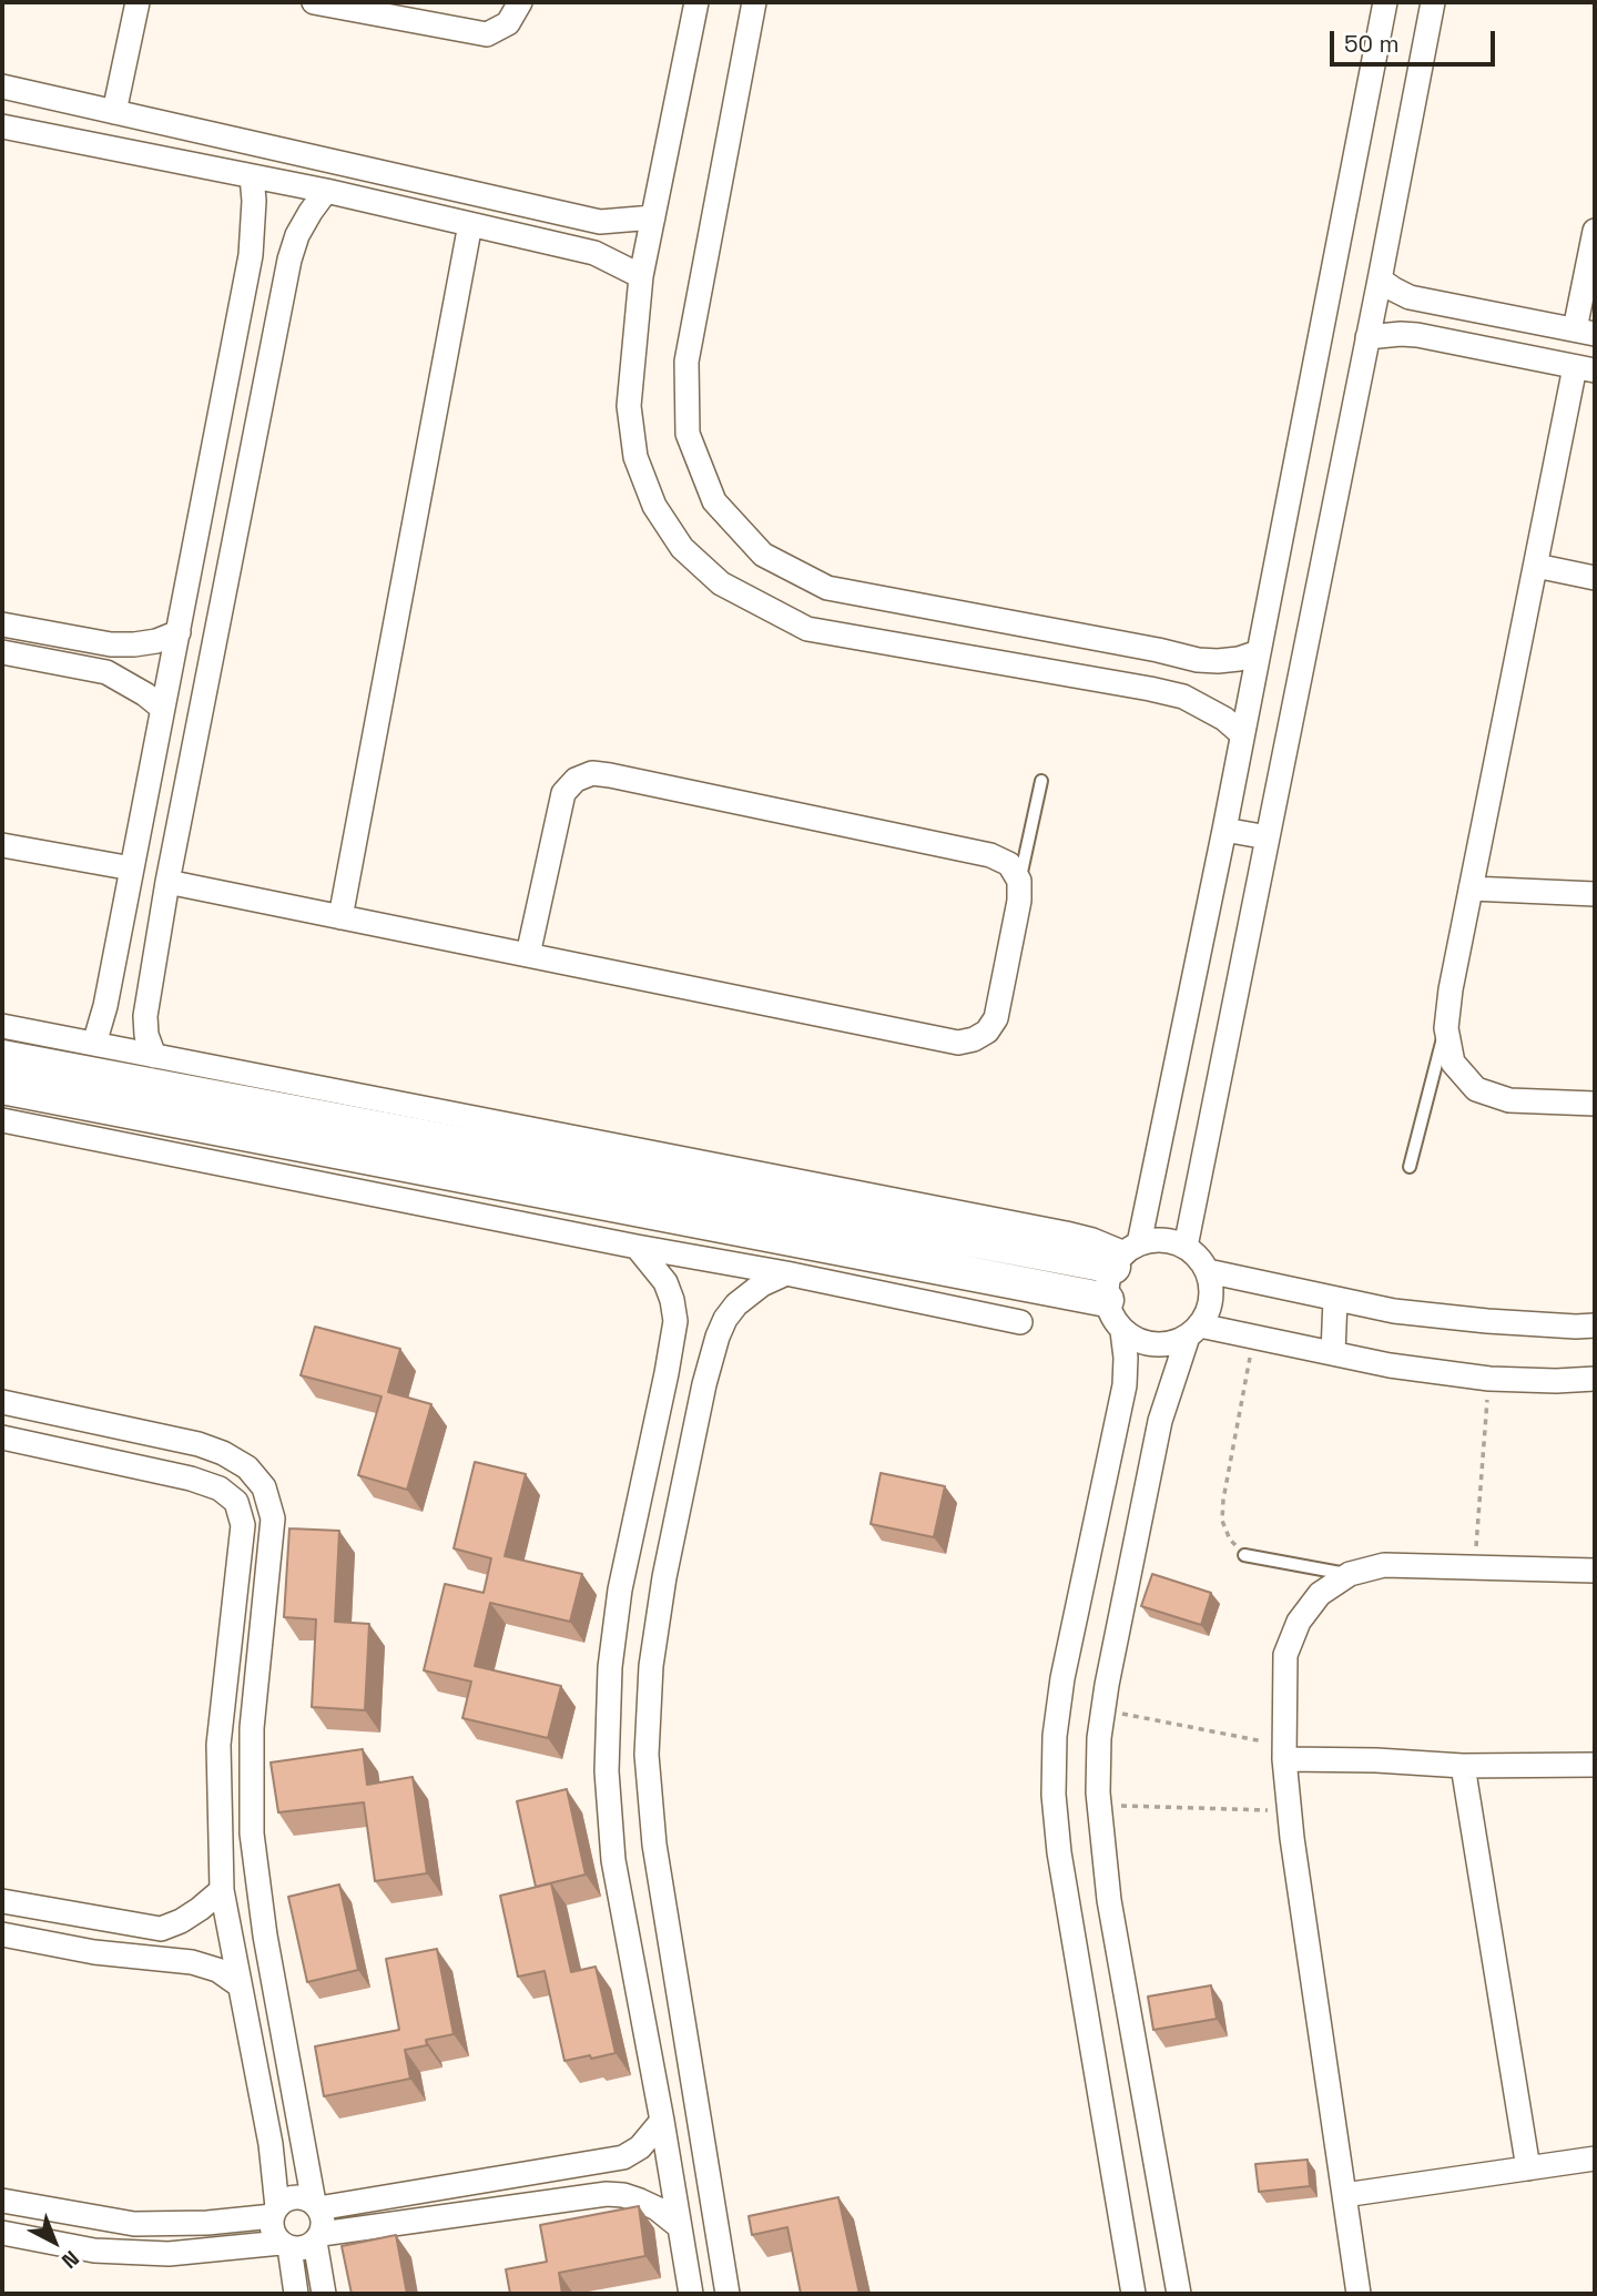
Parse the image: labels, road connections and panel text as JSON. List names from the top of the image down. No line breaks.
{"scale_bar":"50 m","north":"bottom right"}
